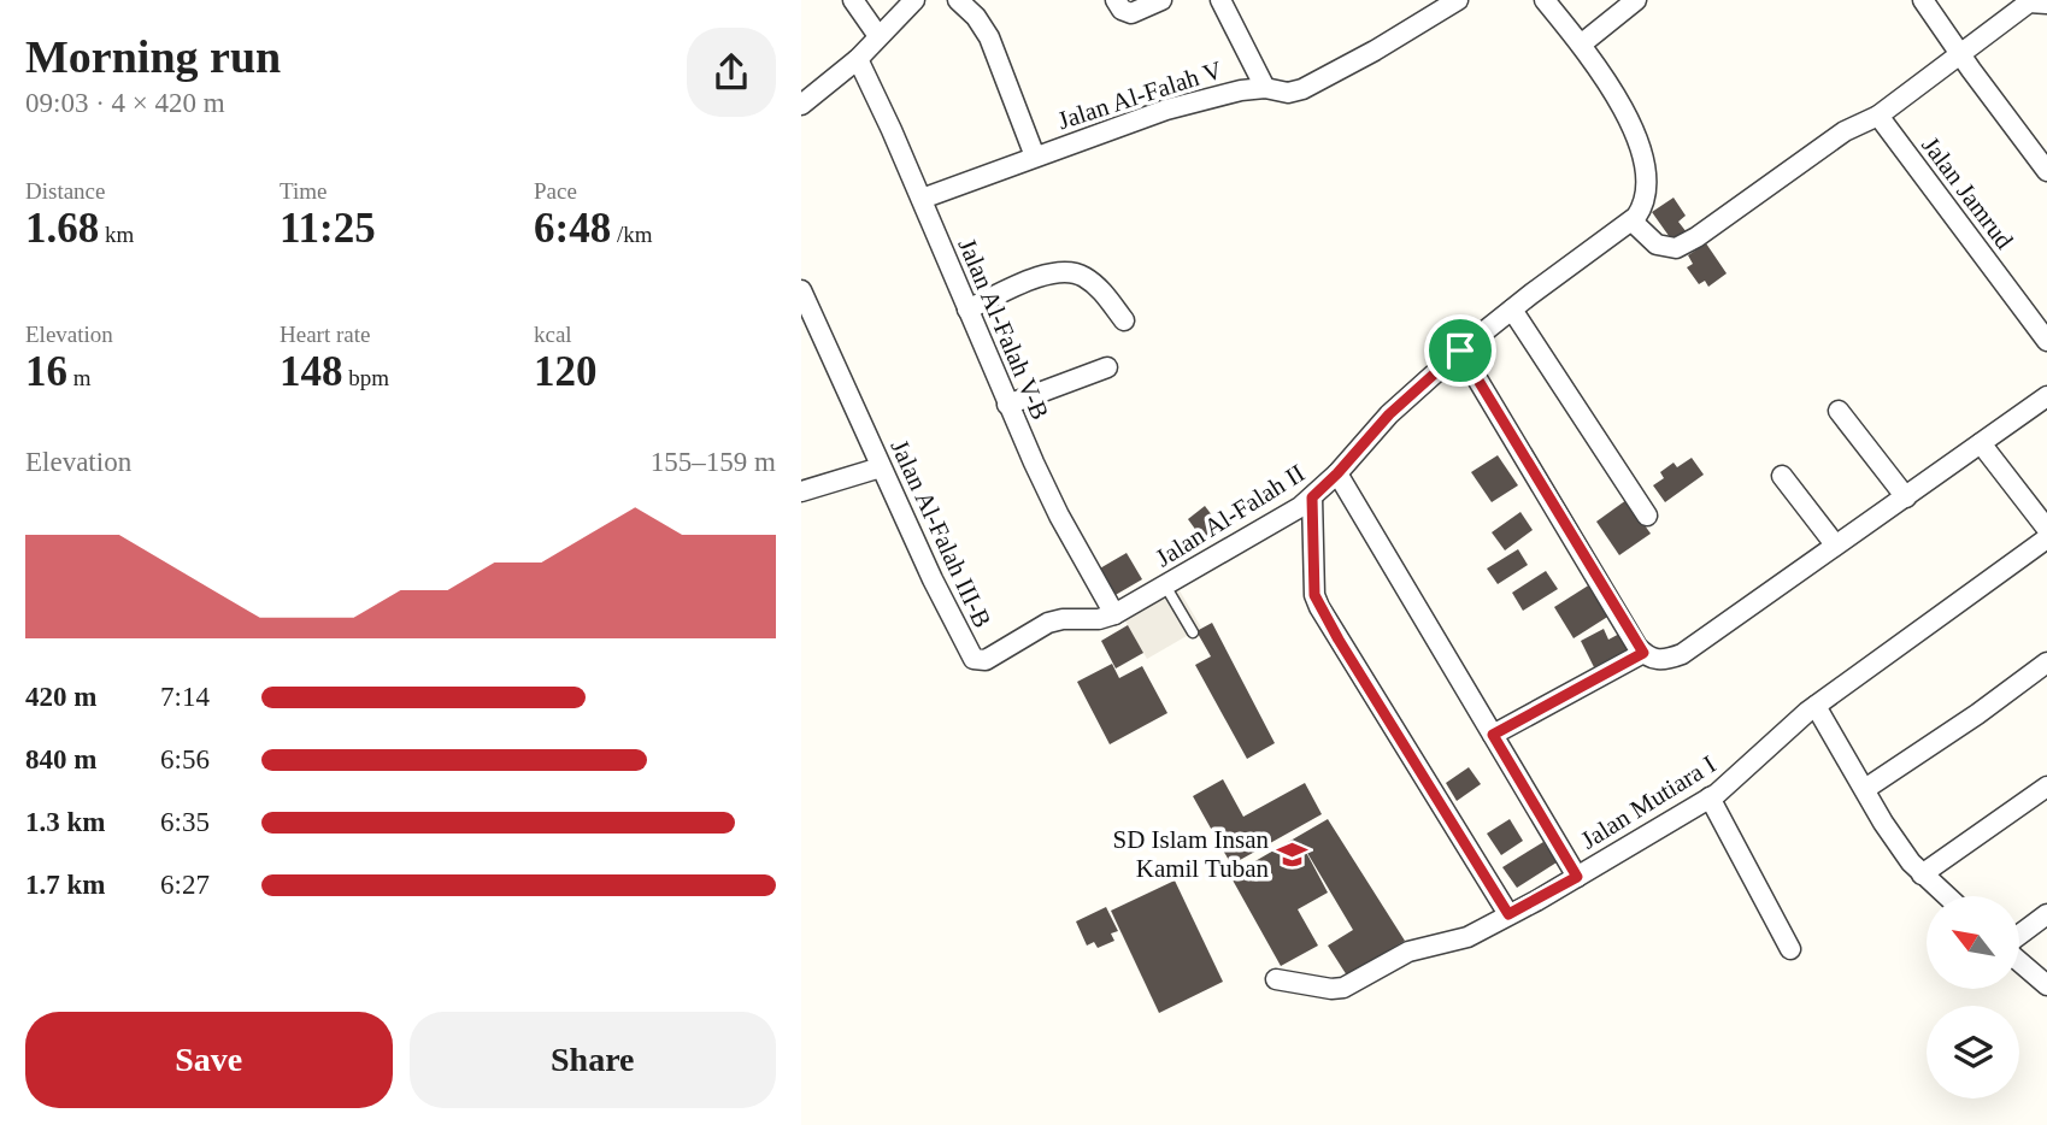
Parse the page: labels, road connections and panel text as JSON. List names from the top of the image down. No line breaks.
{"streets":{"street":["Jalan Al-Falah V","Jalan Jamrud","Jalan Al-Falah V-B","Jalan Al-Falah II","Jalan Al-Falah III-B","Jalan Mutiara I"]},"crossings":[["Jalan Al-Falah V","Jalan Al-Falah V-B"],["Jalan Al-Falah V-B","Jalan Al-Falah II"],["Jalan Al-Falah V-B","Jalan Al-Falah III-B"],["Jalan Al-Falah II","Jalan Al-Falah III-B"]],"places":{"school or university":["SD Islam Insan Kamil Tuban"]},"north":"top left","page":{"heading":["Morning run","09:03 · 4 × 420 m"],"stats":[["Distance","1.68 km"],["Time","11:25"],["Pace","6:48 /km"],["Elevation","16 m"],["Heart rate","148 bpm"],["kcal","120"]],"chart":["Elevation","155–159 m"],"list":[{"name":"420 m","note":"7:14"},{"name":"840 m","note":"6:56"},{"name":"1.3 km","note":"6:35"},{"name":"1.7 km","note":"6:27"}],"buttons":["Save","Share"]}}
